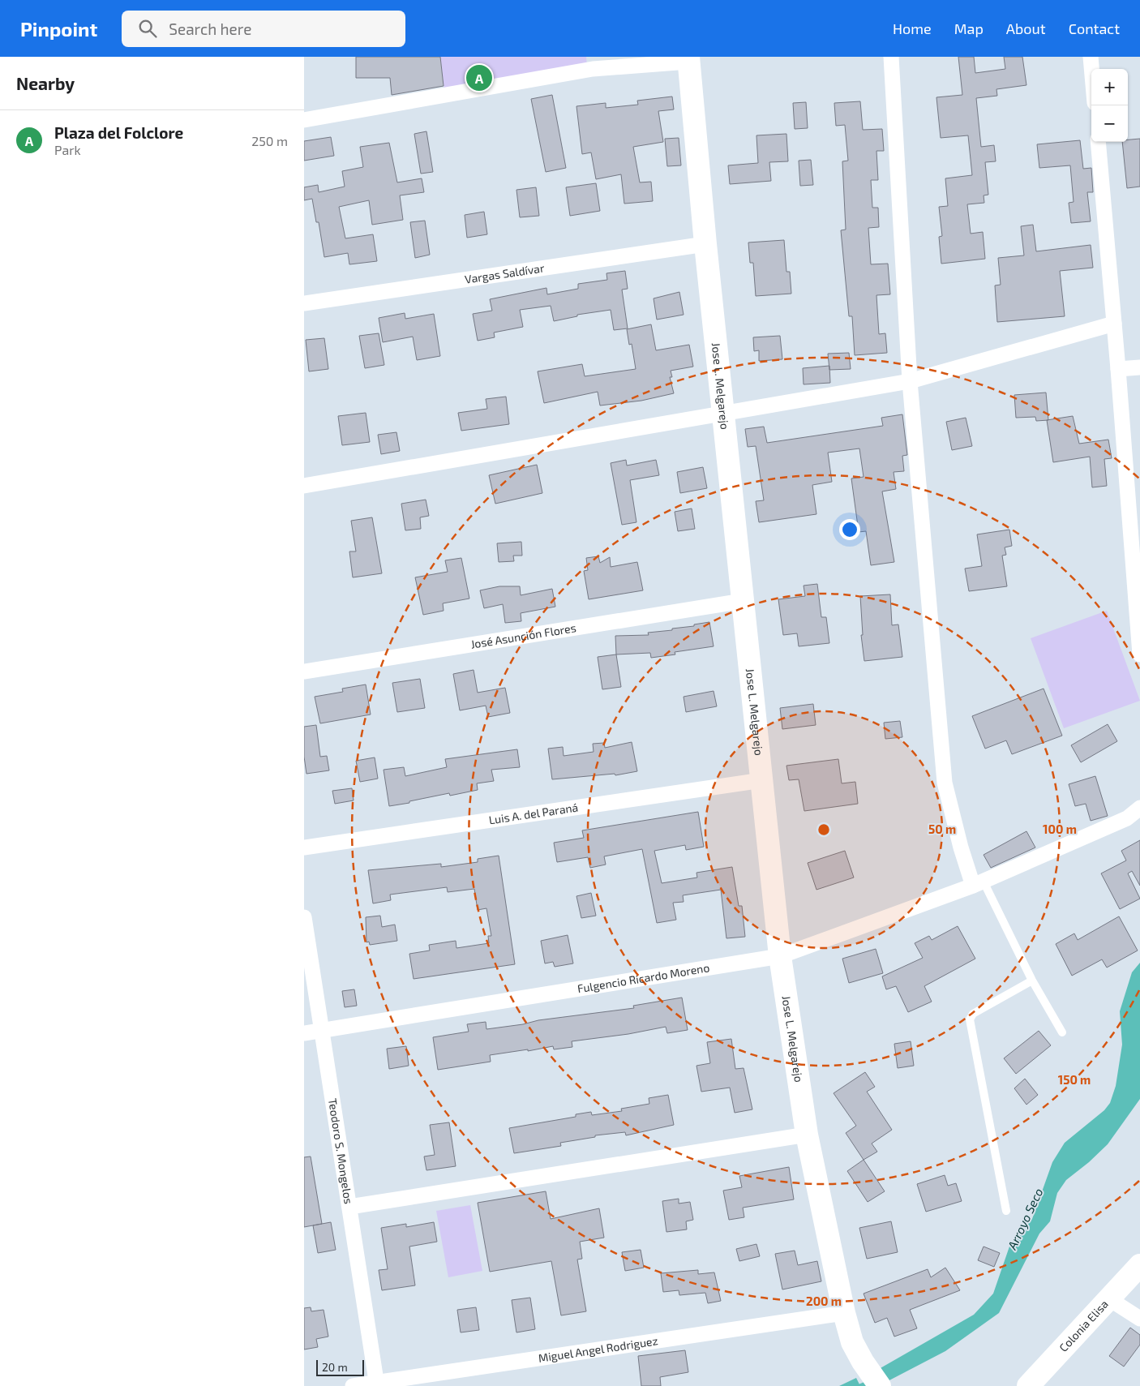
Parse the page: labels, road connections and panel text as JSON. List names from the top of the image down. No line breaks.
{"streets":{"street":["Vargas Saldívar","Jose L. Melgarejo","José Asunción Flores","Luis A. del Paraná","Fulgencio Ricardo Moreno","Teodoro S. Mongelos","Colonia Elisa","Miguel Angel Rodriguez"]},"crossings":[["Vargas Saldívar","Jose L. Melgarejo"],["Jose L. Melgarejo","José Asunción Flores"],["Jose L. Melgarejo","Luis A. del Paraná"],["Jose L. Melgarejo","Fulgencio Ricardo Moreno"],["Jose L. Melgarejo","Miguel Angel Rodriguez"],["Fulgencio Ricardo Moreno","Teodoro S. Mongelos"],["Teodoro S. Mongelos","Miguel Angel Rodriguez"]],"water":["Arroyo Seco"],"scale_bar":"20 m","page":{"header":"Pinpoint","search":"Search here","nav":["Home","Map","About","Contact"],"heading":"Nearby","pins":"A","map_buttons":["+","−"],"list":[{"mark":"A","name":"Plaza del Folclore","note":"Park","value":"250 m"}],"scale":"20 m"},"rings":["50 m","100 m","150 m","200 m"]}
